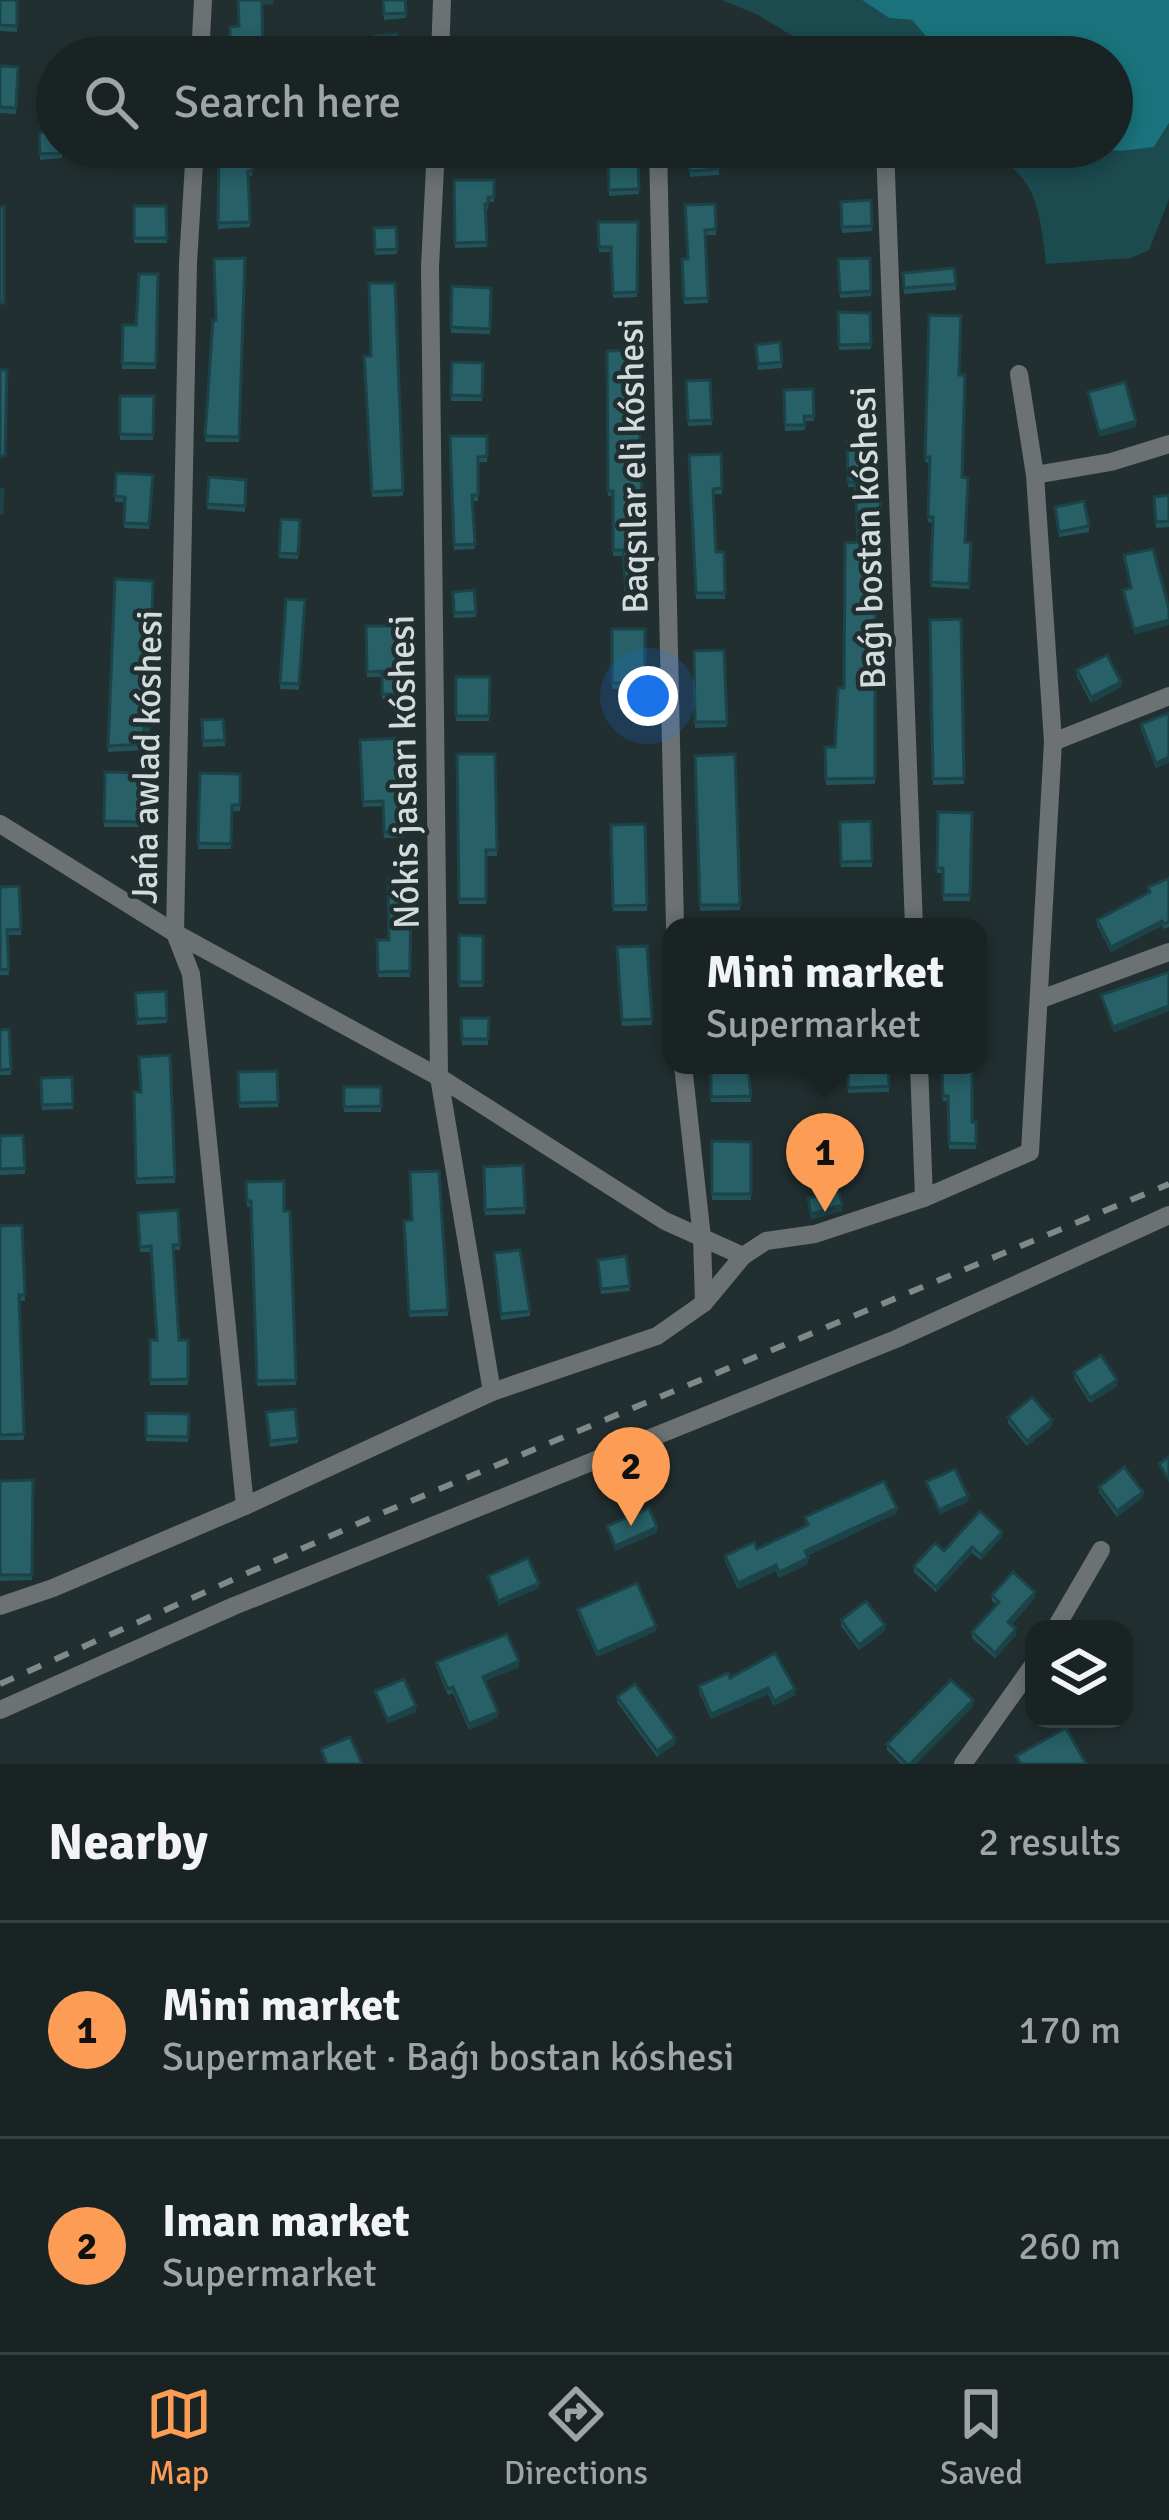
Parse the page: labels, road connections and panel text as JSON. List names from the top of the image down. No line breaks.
{"streets":{"street":["Baqsılar eli kóshesi","Baǵı bostan kóshesi","Jańa awlad kóshesi","Nókis jasları kóshesi"]},"page":{"search":"Search here","popup":["Mini market","Supermarket"],"pins":["1","2"],"heading":["Nearby","2 results"],"list":[{"mark":"1","name":"Mini market","note":"Supermarket · Baǵı bostan kóshesi","value":"170 m"},{"mark":"2","name":"Iman market","note":"Supermarket","value":"260 m"}],"nav":["Map","Directions","Saved"]}}
